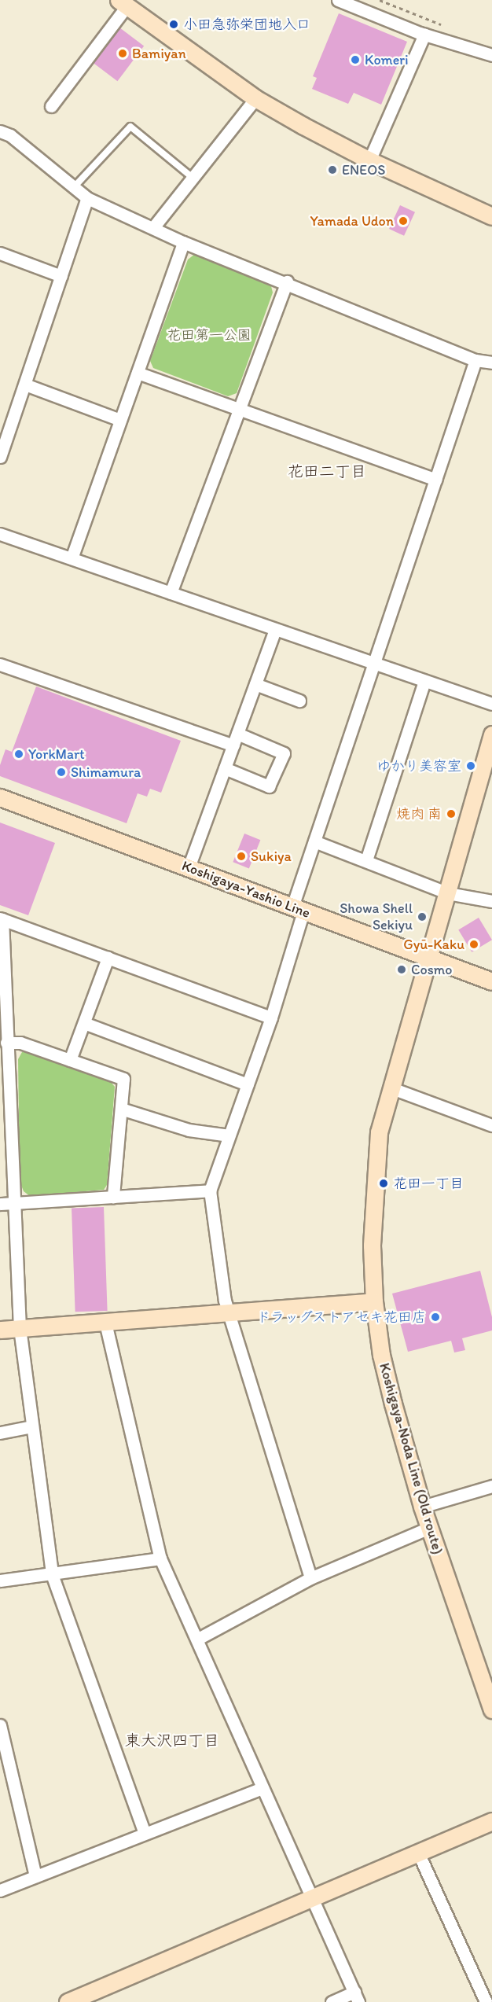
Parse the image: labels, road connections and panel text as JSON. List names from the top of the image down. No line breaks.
{"streets":{"street":["Koshigaya-Yashio Line","Koshigaya-Noda Line (Old route)"]},"crossings":[["Koshigaya-Yashio Line","Koshigaya-Noda Line (Old route)"]],"districts":["花田二丁目","東大沢四丁目"],"parks":["花田第一公園"],"places":["小田急弥栄団地入口","Bamiyan","Komeri","ENEOS","Yamada Udon","YorkMart","ゆかり美容室","Shimamura","焼肉 南","Sukiya","Showa Shell Sekiyu","Gyū-Kaku","Cosmo","花田一丁目","ドラッグストアセキ花田店"]}
